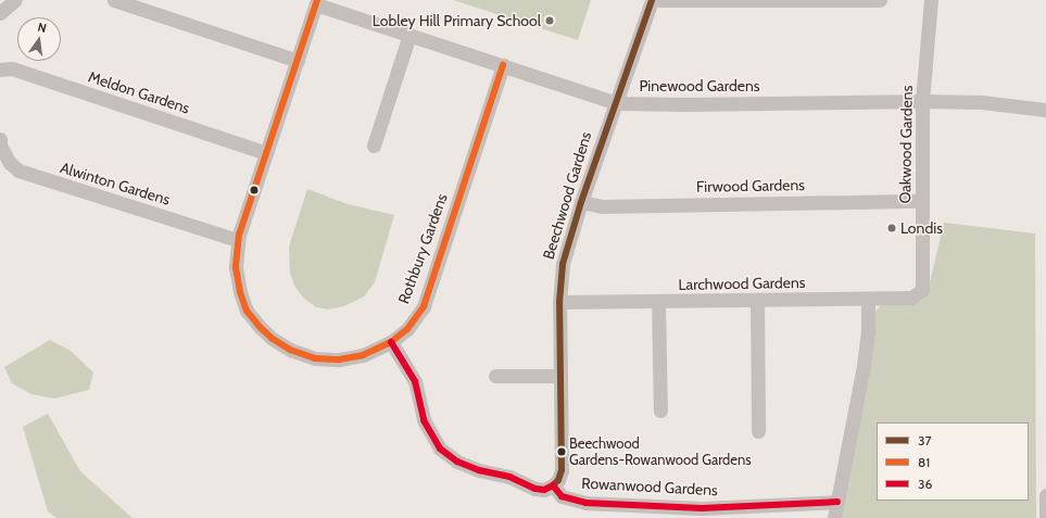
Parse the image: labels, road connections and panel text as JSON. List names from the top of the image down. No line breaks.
{"streets":{"street":["Pinewood Gardens","Meldon Gardens","Oakwood Gardens","Alwinton Gardens","Firwood Gardens","Beechwood Gardens","Rothbury Gardens","Larchwood Gardens","Rowanwood Gardens"]},"crossings":[["Pinewood Gardens","Oakwood Gardens"],["Pinewood Gardens","Beechwood Gardens"],["Pinewood Gardens","Rothbury Gardens"],["Meldon Gardens","Rothbury Gardens"],["Oakwood Gardens","Firwood Gardens"],["Oakwood Gardens","Larchwood Gardens"],["Alwinton Gardens","Rothbury Gardens"],["Firwood Gardens","Beechwood Gardens"],["Beechwood Gardens","Larchwood Gardens"],["Beechwood Gardens","Rowanwood Gardens"]],"places":["Lobley Hill Primary School","Londis","Beechwood Gardens-Rowanwood Gardens"],"lines":["transit line 37","transit line 81","transit line 36"],"legend":["37","81","36"],"north":"top"}
